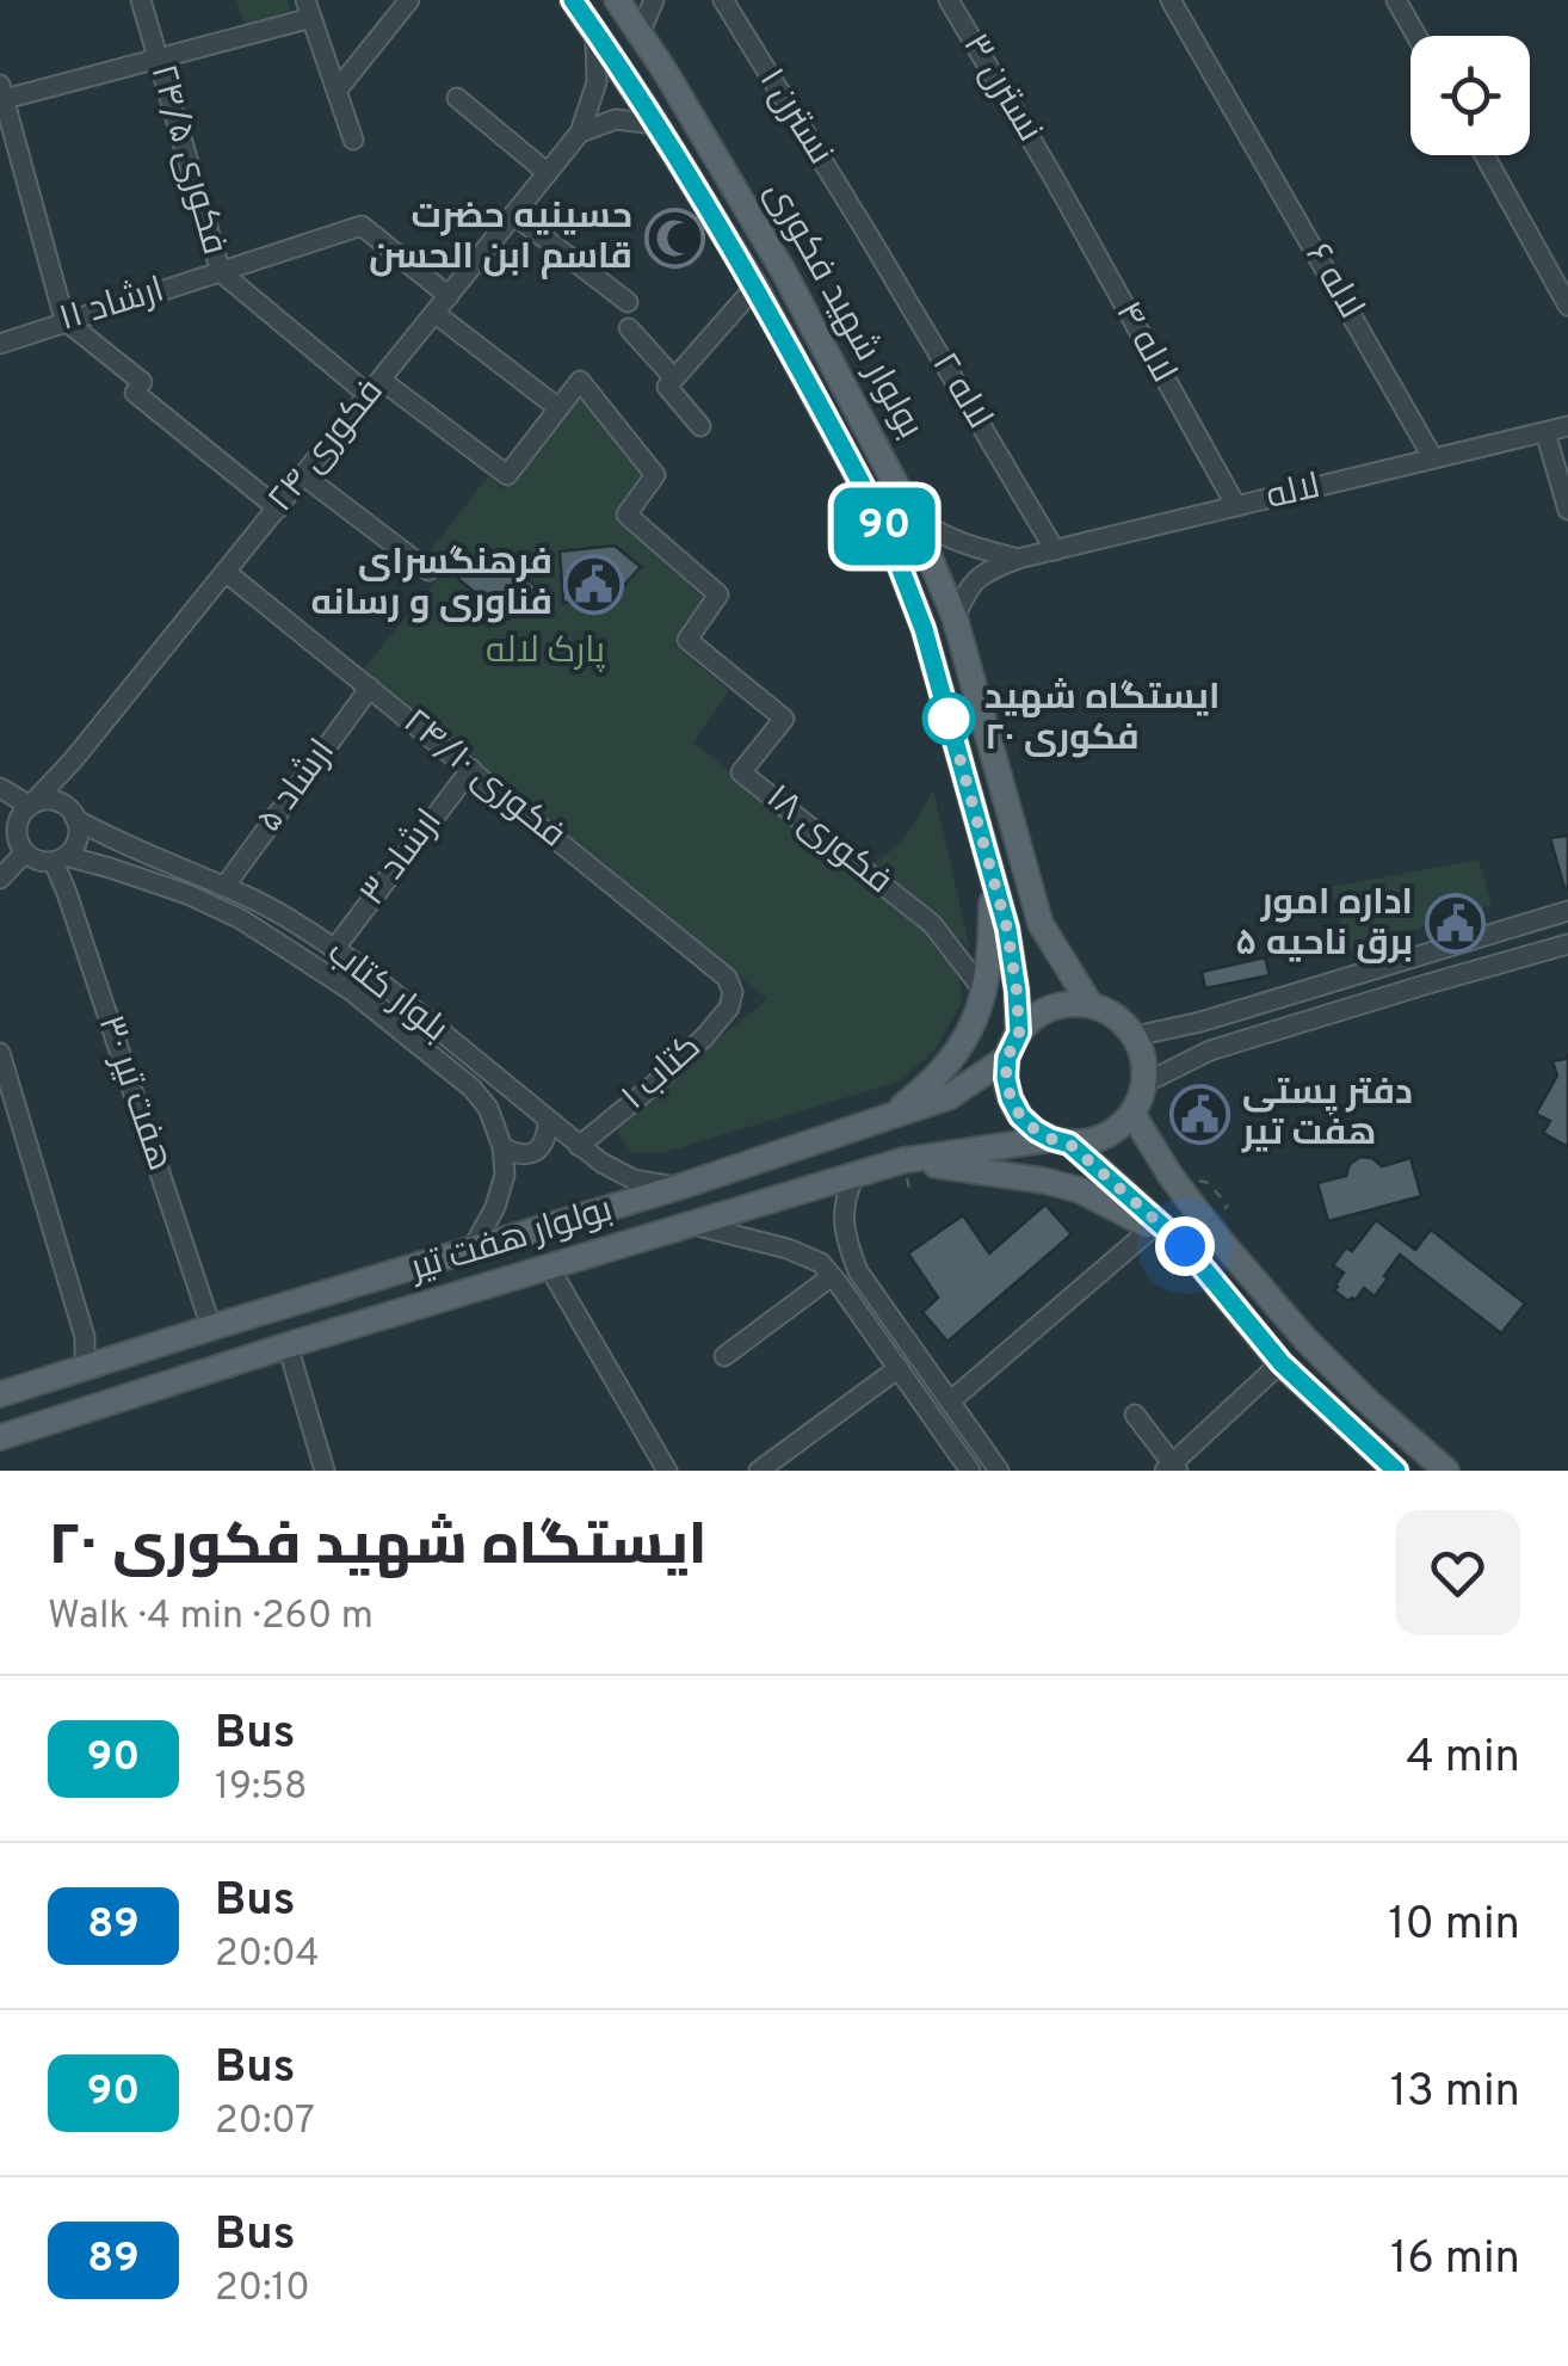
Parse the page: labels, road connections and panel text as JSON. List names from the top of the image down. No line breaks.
{"streets":{"main road":["بولوار شهید فکوری","بولوار هفت تیر"],"street":["نسترن ۳","نسترن ۱","فکوری ۲۴/۵","لاله ۶","ارشاد ۱۱","لاله ۴","لاله ۲","فکوری ۲۴","لاله","فکوری ۲۴/۱۰","ارشاد ۵","فکوری ١٨","ارشاد ۳","بلوار کتاب","کتاب ۱","هفت تیر ۳۰"]},"crossings":[["نسترن ۳","لاله ۴"],["نسترن ۱","لاله ۲"],["فکوری ۲۴/۵","ارشاد ۱۱"],["فکوری ۲۴/۵","فکوری ۲۴"],["فکوری ۲۴/۵","فکوری ١٨"],["لاله ۶","لاله"],["ارشاد ۱۱","فکوری ۲۴"],["بولوار شهید فکوری","لاله"],["بولوار شهید فکوری","بولوار هفت تیر"],["لاله ۴","لاله"],["لاله ۲","لاله"],["فکوری ۲۴","فکوری ۲۴/۱۰"],["فکوری ۲۴","بلوار کتاب"],["فکوری ۲۴","هفت تیر ۳۰"],["فکوری ۲۴/۱۰","ارشاد ۵"],["فکوری ۲۴/۱۰","ارشاد ۳"],["فکوری ۲۴/۱۰","کتاب ۱"],["ارشاد ۵","بلوار کتاب"],["ارشاد ۳","بلوار کتاب"],["بلوار کتاب","کتاب ۱"],["بلوار کتاب","هفت تیر ۳۰"],["بلوار کتاب","بولوار هفت تیر"],["هفت تیر ۳۰","بولوار هفت تیر"]],"parks":["پارک لاله"],"places":{"mosque":["حسینیه حضرت قاسم ابن الحسن"],"public building":["فرهنگسرای فناوری و رسانه","اداره امور برق ناحیه ۵","دفتر پستی هفت تیر"],"other":["ایستگاه شهید فکوری ۲۰"]},"lines":["bus line 90"],"page":{"on_map":"90","heading":["ایستگاه شهید فکوری ۲۰","Walk · 4 min · 260 m"],"list":[{"mark":"90","name":"Bus","note":"19:58","value":"4 min"},{"mark":"89","name":"Bus","note":"20:04","value":"10 min"},{"mark":"90","name":"Bus","note":"20:07","value":"13 min"},{"mark":"89","name":"Bus","note":"20:10","value":"16 min"}]}}
